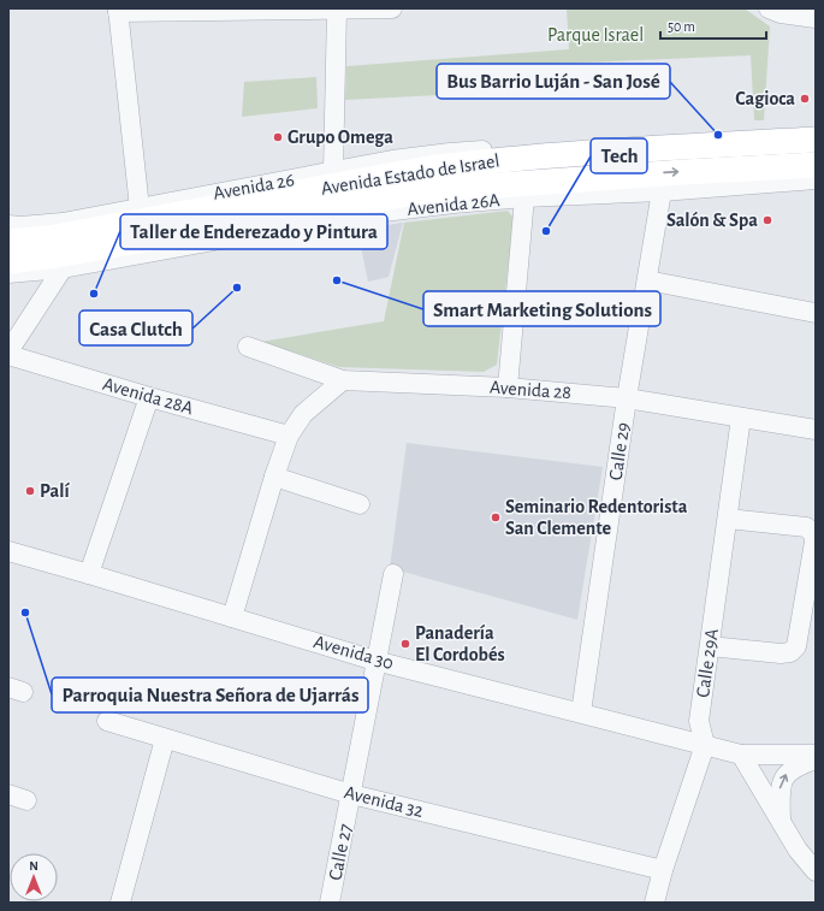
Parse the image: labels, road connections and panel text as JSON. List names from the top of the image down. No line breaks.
{"streets":{"main road":["Avenida Estado de Israel"],"street":["Avenida 26","Avenida 26A","Avenida 28","Avenida 28A","Calle 29","Avenida 30","Calle 29A","Avenida 32","Calle 27"]},"crossings":[["Avenida 26A","Calle 29"],["Avenida 28","Calle 29"],["Avenida 28","Calle 29A"],["Calle 29","Avenida 30"],["Avenida 30","Calle 29A"],["Avenida 30","Calle 27"],["Avenida 32","Calle 27"]],"parks":["Parque Israel"],"places":["Cagioca","Bus Barrio Luján - San José","Grupo Omega","Salón & Spa","Tech","Smart Marketing Solutions","Casa Clutch","Taller de Enderezado y Pintura","Palí","Seminario Redentorista San Clemente","Parroquia Nuestra Señora de Ujarrás","Panadería El Cordobés"],"scale_bar":"50 m","north":"top"}
